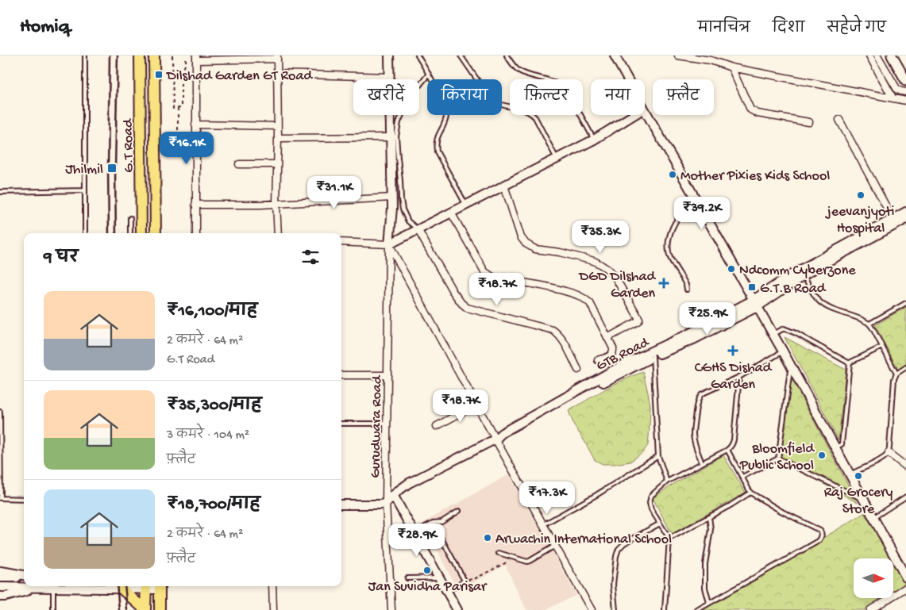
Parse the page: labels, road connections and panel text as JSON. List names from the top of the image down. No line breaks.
{"streets":{"highway":["G.T Road"],"street":["GTB Road","Gurudwara Road"]},"crossings":[["GTB Road","Gurudwara Road"]],"places":{"transit":["Dilshad Garden GT Road","Jhilmil","G.T.B Road"],"other":["Mother Pixies Kids School","jeevanjyoti Hospital","Ndcomm Cyberzone","Bloomfield Public School","Raj Grocery Store","Arwachin International School","Jan Suvidha Parisar"],"health":["DGD Dilshad Garden","CGHS Dishad Garden"]},"north":"right","page":{"header":"Homiq","nav":["मानचित्र","दिशा","सहेजे गए"],"chip":["खरीदें","किराया","फ़िल्टर","नया","फ़्लैट"],"price":["₹16.1K","₹31.1K","₹39.2K","₹35.3K","₹18.7K","₹25.9K","₹18.7K","₹17.3K","₹28.9K"],"heading":"9 घर","list":[{"name":"₹16,100/माह","note":"2 कमरे · 64 m² · G.T Road"},{"name":"₹35,300/माह","note":"3 कमरे · 104 m² · फ़्लैट"},{"name":"₹18,700/माह","note":"2 कमरे · 64 m² · फ़्लैट"}]}}
